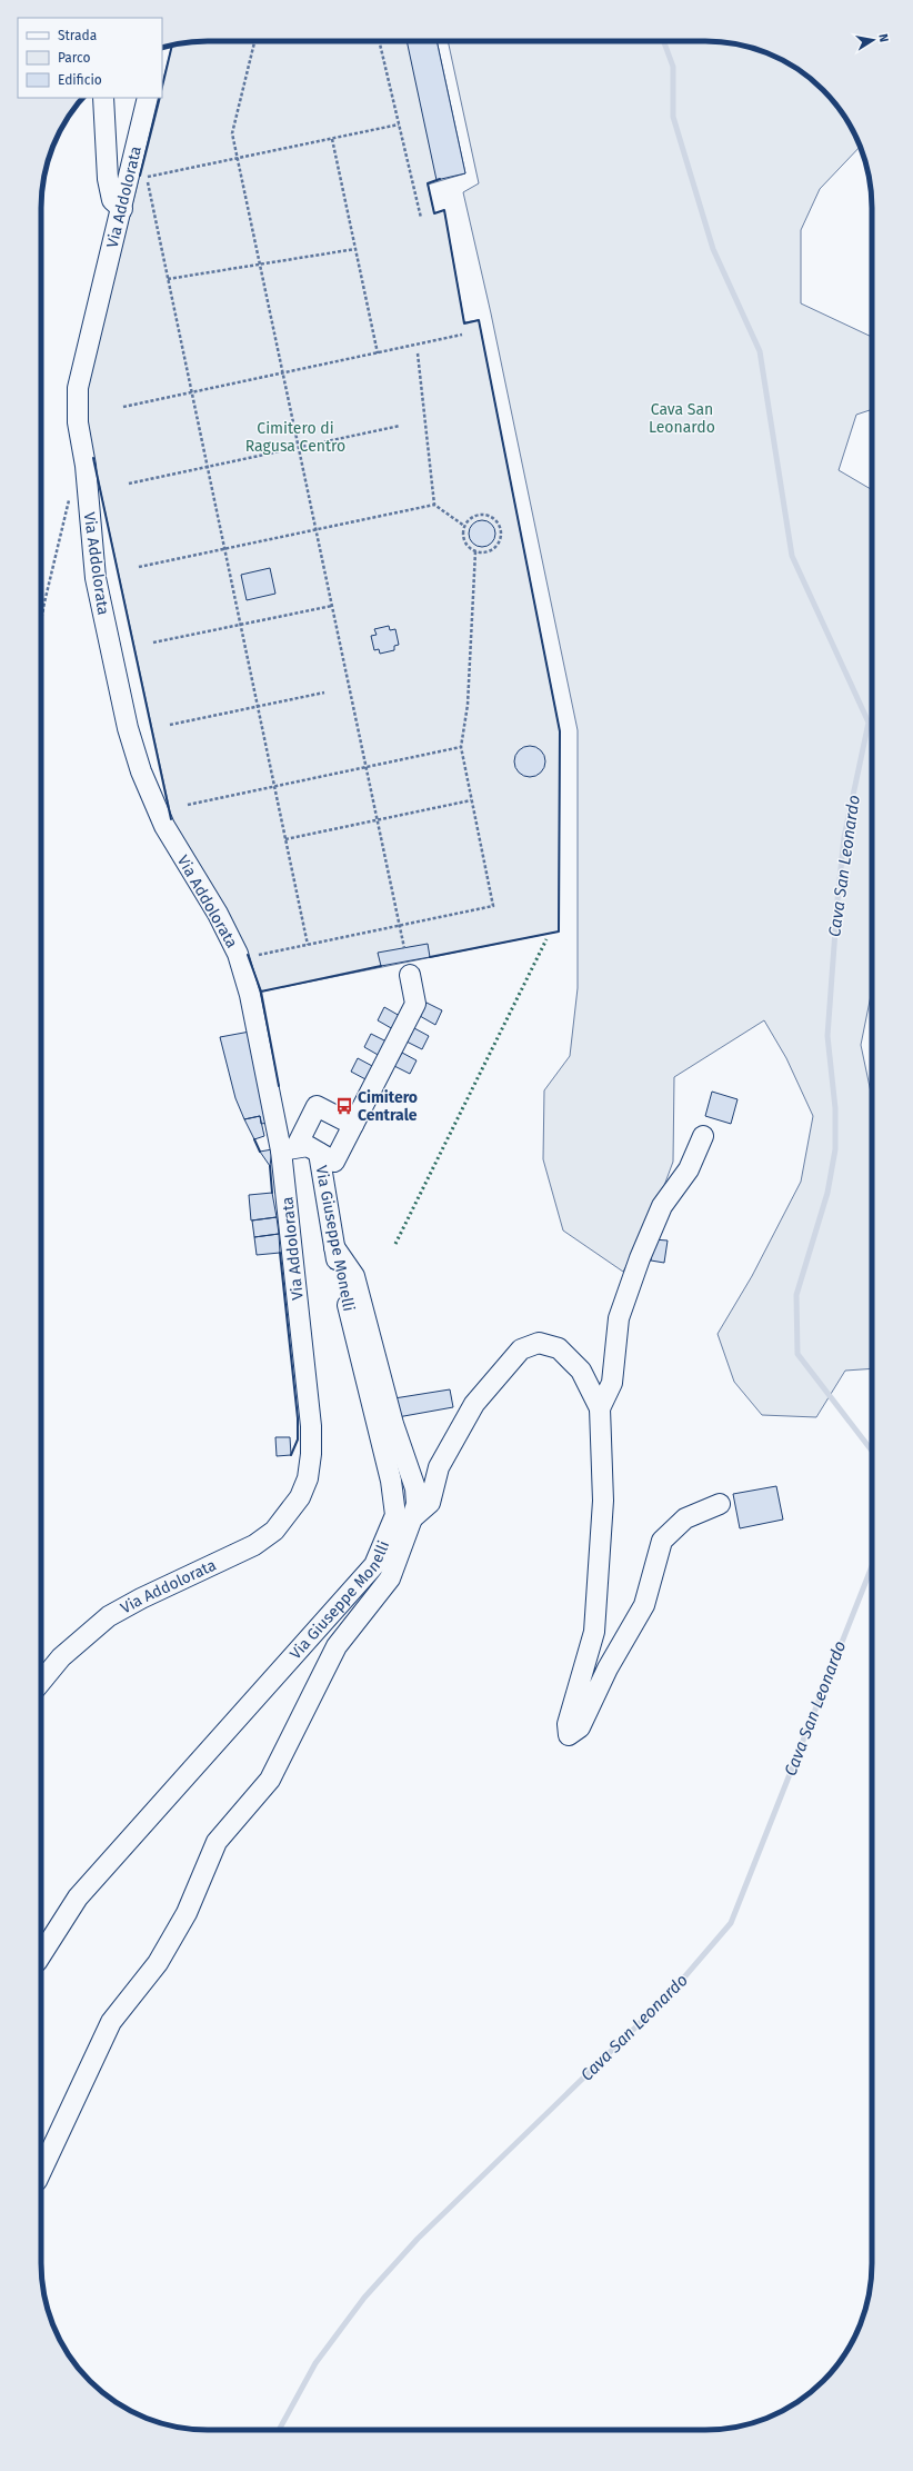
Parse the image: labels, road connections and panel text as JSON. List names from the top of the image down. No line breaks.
{"streets":{"street":["Via Addolorata","Via Giuseppe Monelli"]},"water":["Cava San Leonardo"],"parks":["Cava San Leonardo","Cimitero di Ragusa Centro"],"places":{"bus stop":["Cimitero Centrale"]},"legend":["Strada","Parco","Edificio"],"north":"right"}
